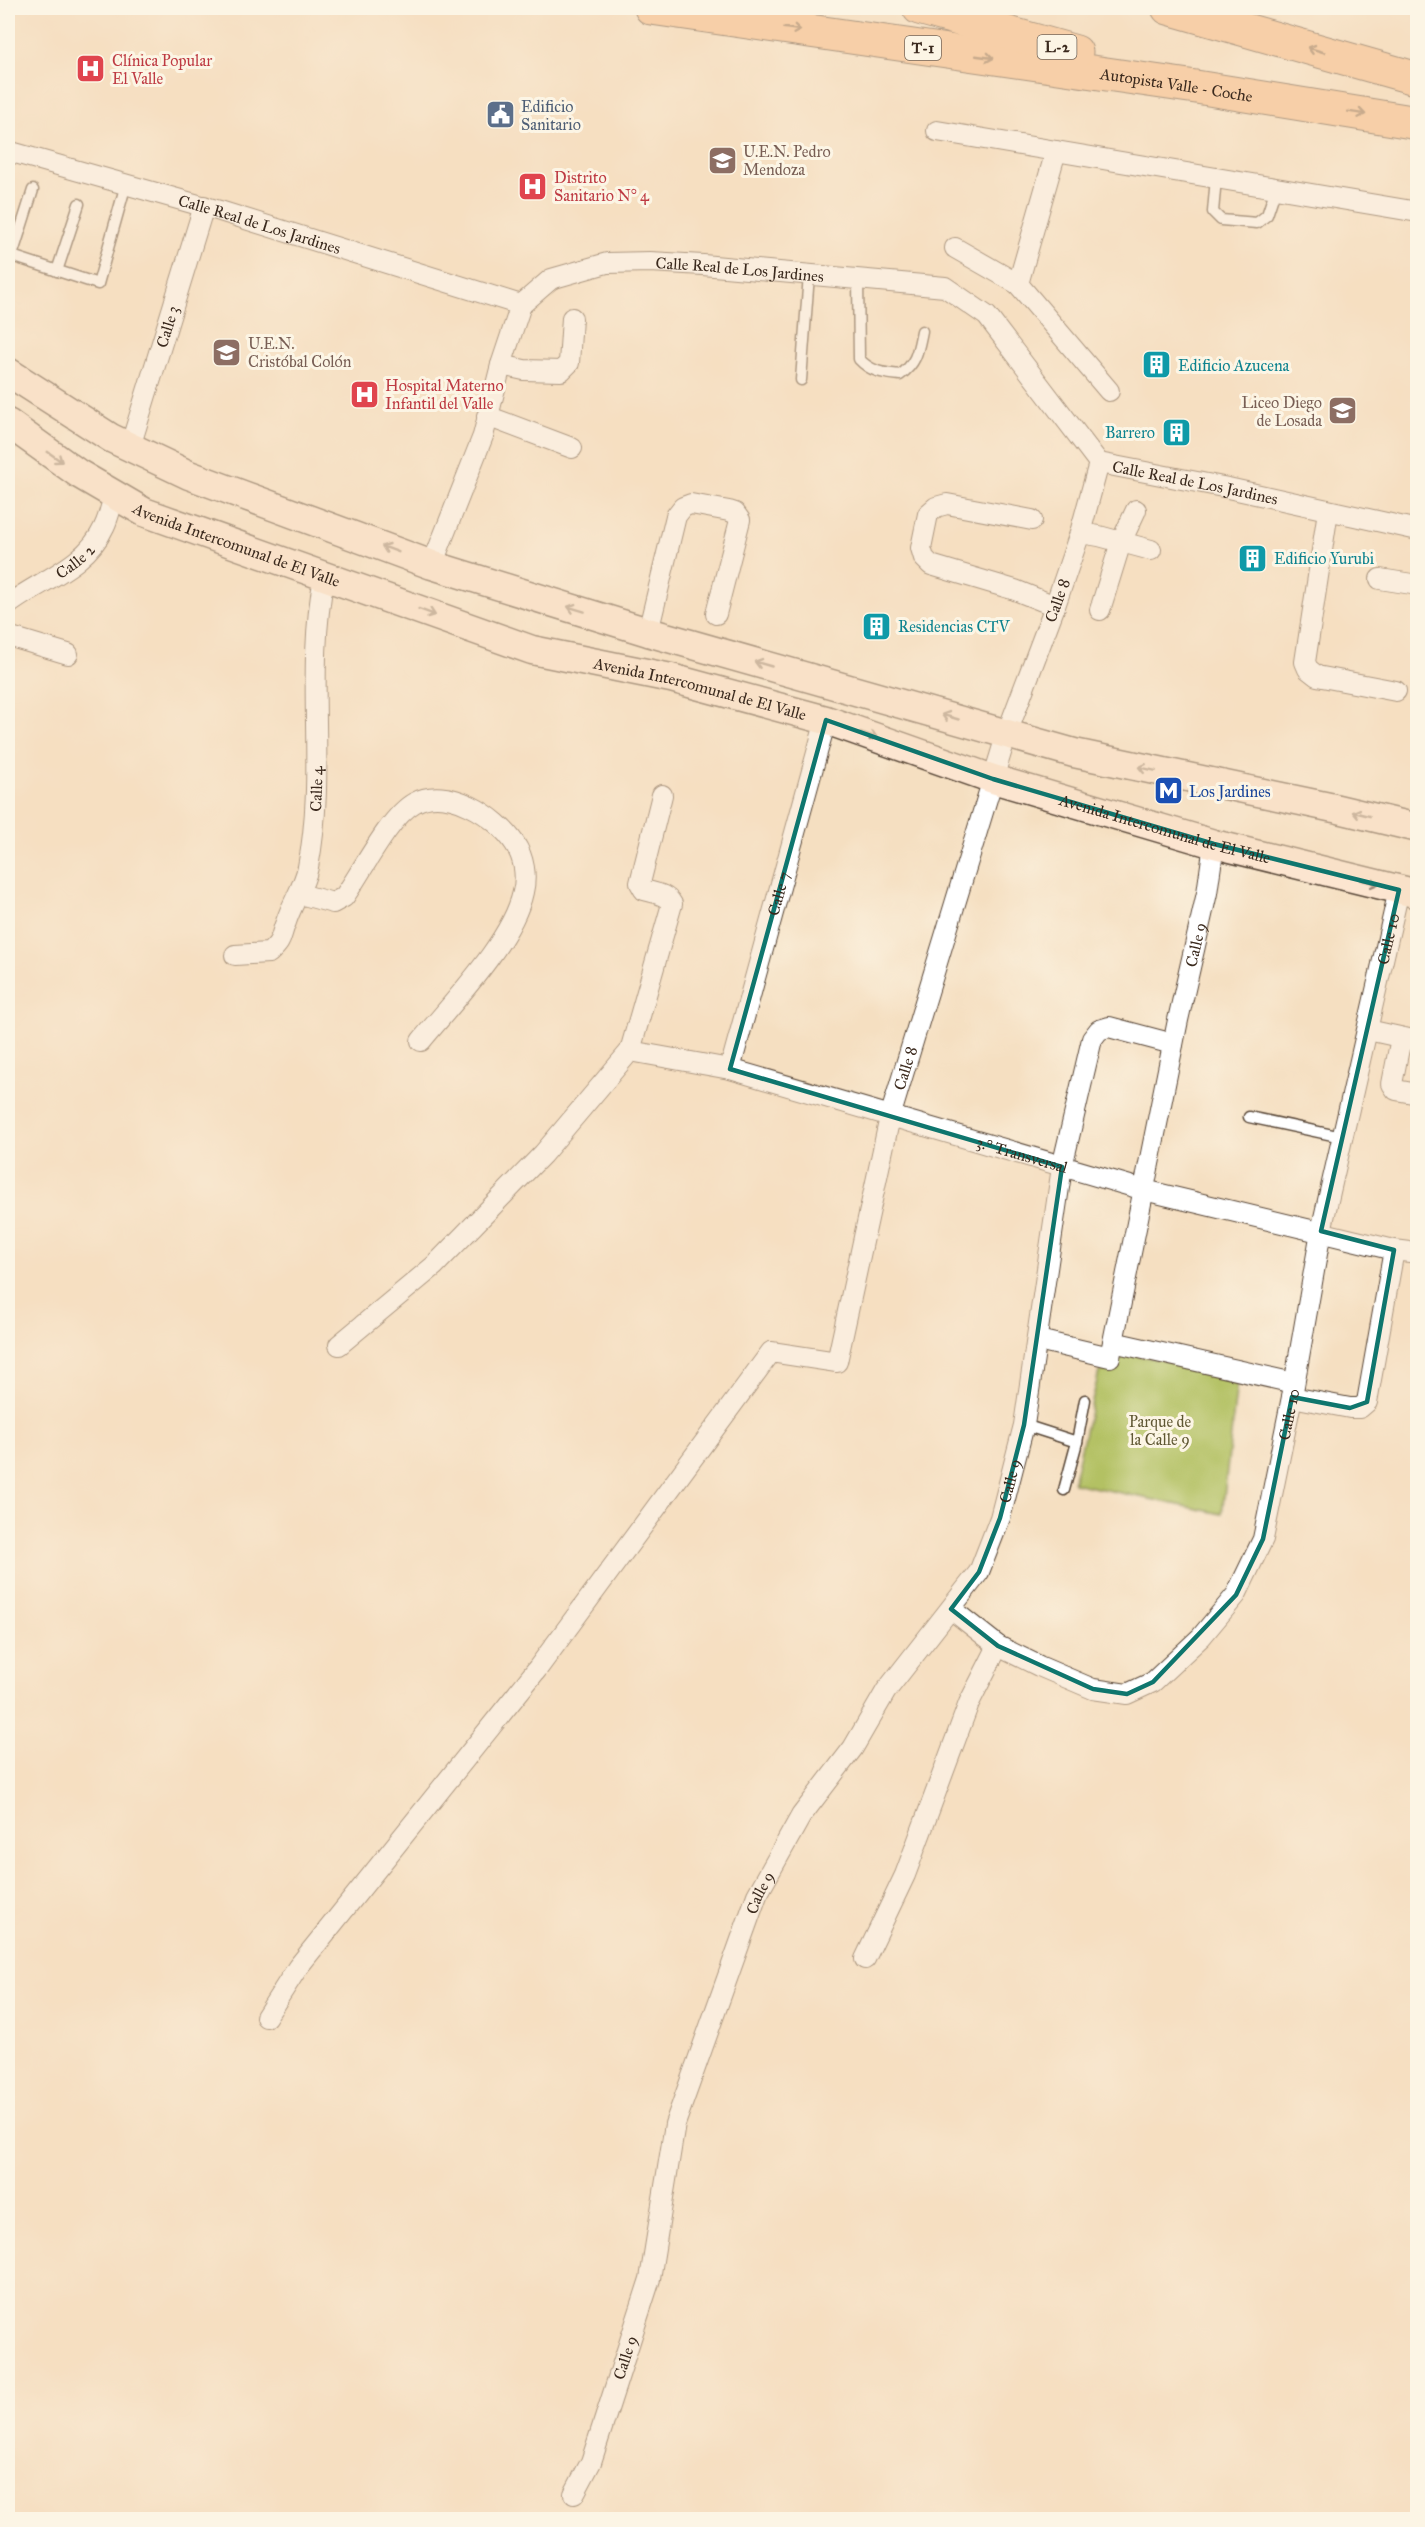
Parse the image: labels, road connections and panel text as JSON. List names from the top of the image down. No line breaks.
{"streets":{"highway":["L-2","T-1","Autopista Valle - Coche"],"main road":["Avenida Intercomunal de El Valle"],"street":["Calle Real de Los Jardines","Calle 3","Calle 2","Calle 8","Calle 4","Calle 7","Calle 10","Calle 9","3.° Transversal"]},"crossings":[["L-2","Autopista Valle - Coche"],["Calle Real de Los Jardines","Calle 3"],["Calle Real de Los Jardines","Calle 8"],["Avenida Intercomunal de El Valle","Calle 2"],["Avenida Intercomunal de El Valle","Calle 8"],["Avenida Intercomunal de El Valle","Calle 4"],["Avenida Intercomunal de El Valle","Calle 7"],["Avenida Intercomunal de El Valle","Calle 10"],["Avenida Intercomunal de El Valle","Calle 9"],["Calle 8","3.° Transversal"],["Calle 7","3.° Transversal"],["Calle 10","Calle 9"],["Calle 10","3.° Transversal"],["Calle 9","3.° Transversal"]],"parks":["Parque de la Calle 9"],"places":{"hospital":["Clínica Popular El Valle","Distrito Sanitario N° 4","Hospital Materno Infantil del Valle"],"public building":["Edificio Sanitario"],"school or university":["U.E.N. Pedro Mendoza","U.E.N. Cristóbal Colón","Liceo Diego de Losada"],"building":["Edificio Azucena","Barrero","Edificio Yurubi","Residencias CTV"],"metro station":["Los Jardines"]}}
